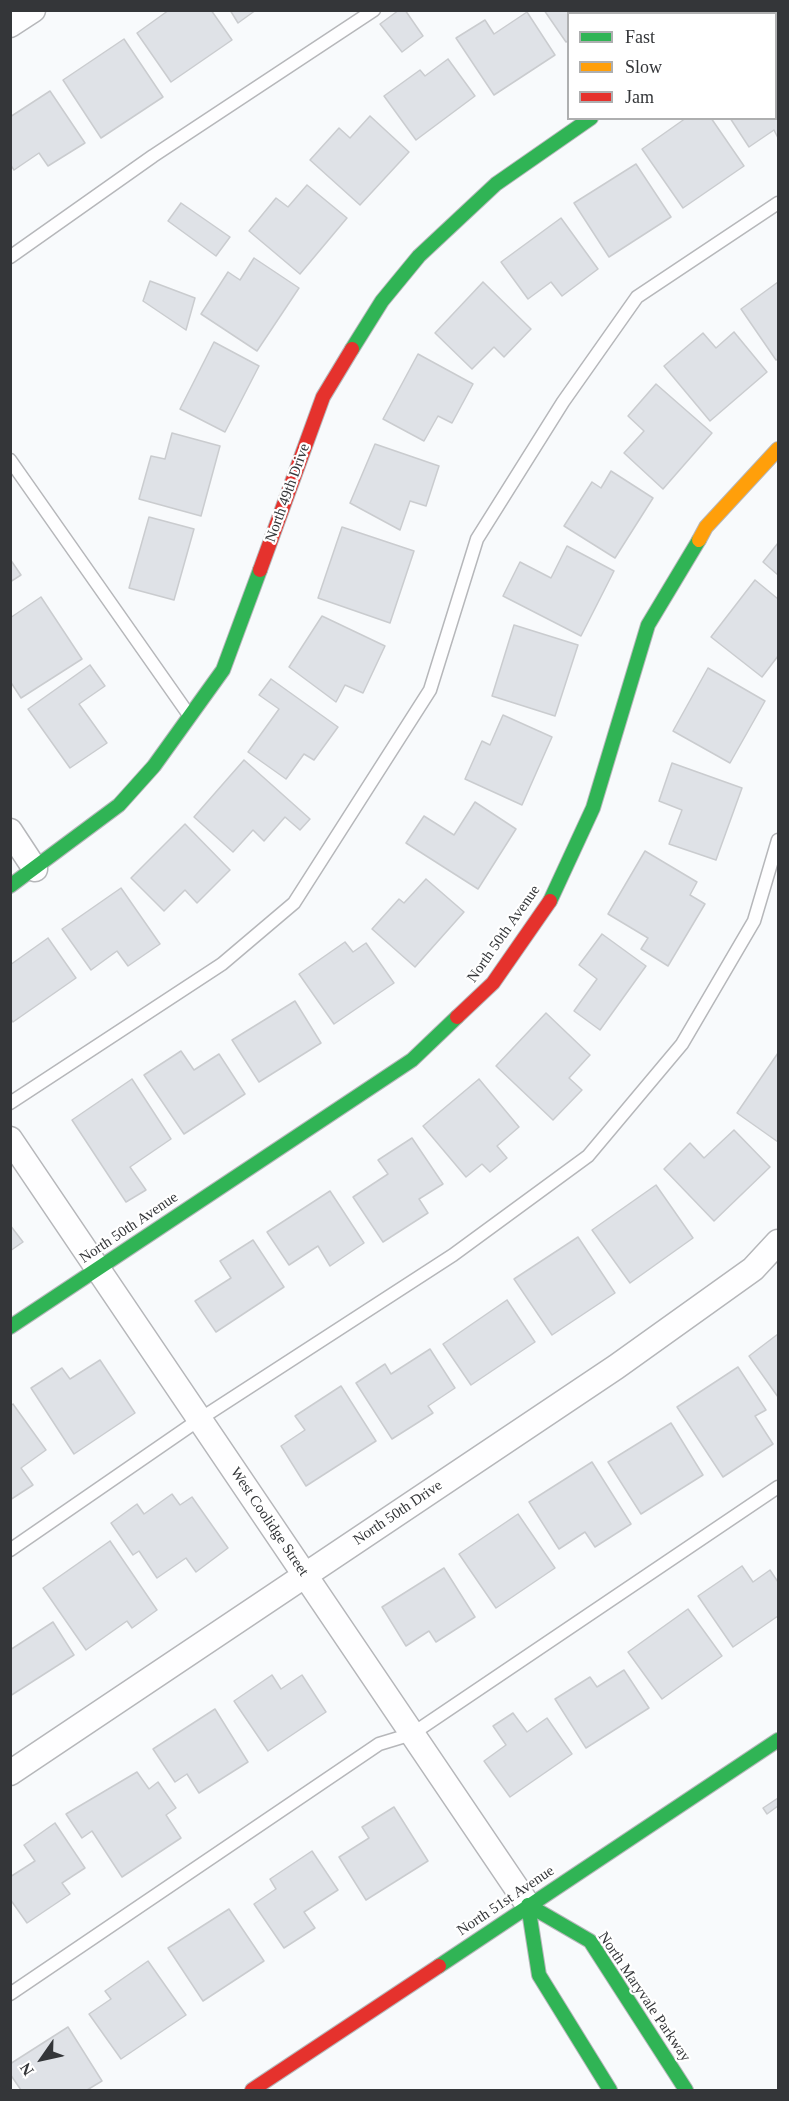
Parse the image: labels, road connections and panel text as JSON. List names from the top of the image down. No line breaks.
{"streets":{"street":["North 49th Drive","North 50th Avenue","North 50th Drive","West Coolidge Street","North 51st Avenue","North Maryvale Parkway"]},"crossings":[["North 50th Avenue","West Coolidge Street"],["North 50th Drive","West Coolidge Street"],["West Coolidge Street","North 51st Avenue"],["West Coolidge Street","North Maryvale Parkway"],["North 51st Avenue","North Maryvale Parkway"]],"legend":["Fast","Slow","Jam"],"north":"bottom left"}
